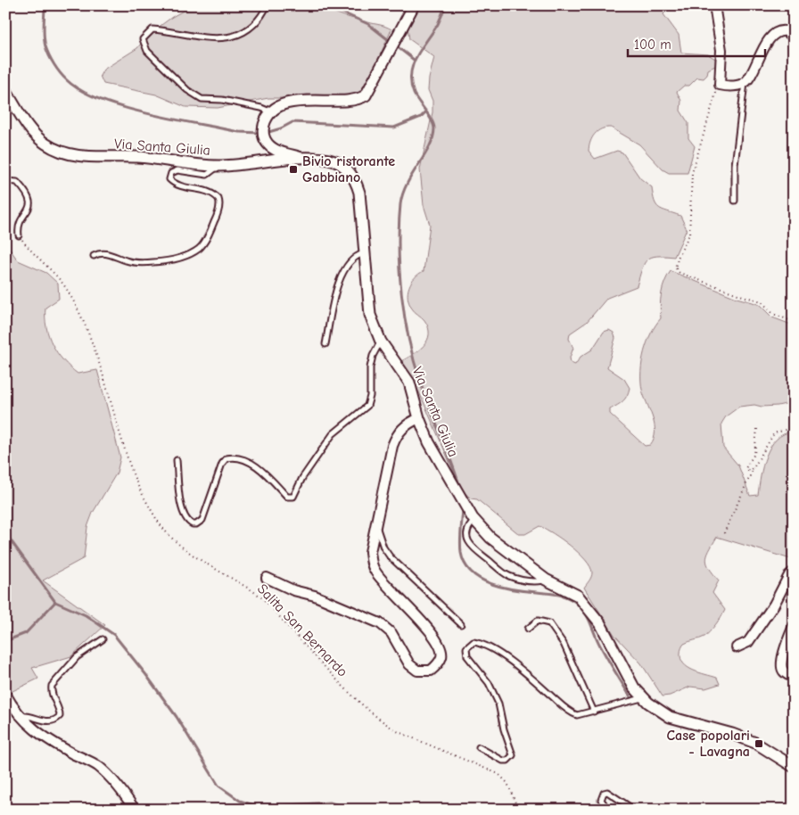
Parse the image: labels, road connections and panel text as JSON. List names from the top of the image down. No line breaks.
{"streets":{"street":["Via Santa Giulia"],"path":["Salita San Bernardo"]},"places":{"transit":["Bivio ristorante Gabbiano","Case popolari - Lavagna"]},"scale_bar":"100 m"}
